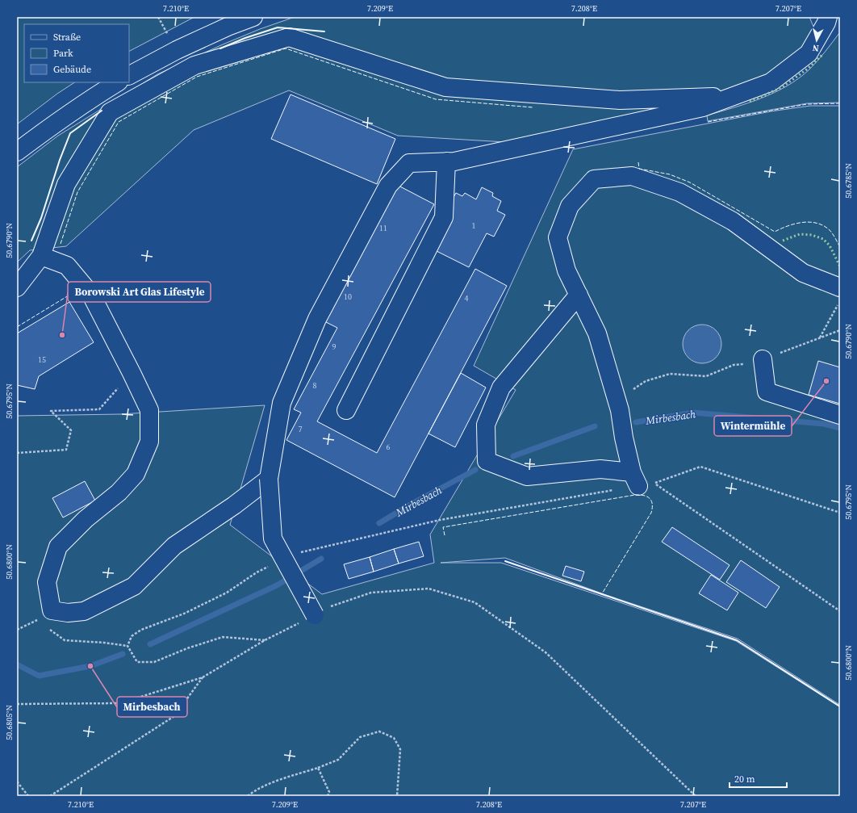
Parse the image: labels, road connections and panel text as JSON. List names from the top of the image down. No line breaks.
{"water":["Mirbesbach"],"places":["Borowski Art Glas Lifestyle","Wintermühle","Mirbesbach"],"house_numbers":["1","11","10","4","9","15","8","7","6"],"legend":["Straße","Park","Gebäude"],"scale_bar":"20 m","north":"bottom","coordinates":["7.210°E","7.209°E","7.208°E","7.207°E","50.6785°N","50.6790°N","50.6795°N","50.6800°N","50.6805°N"]}
